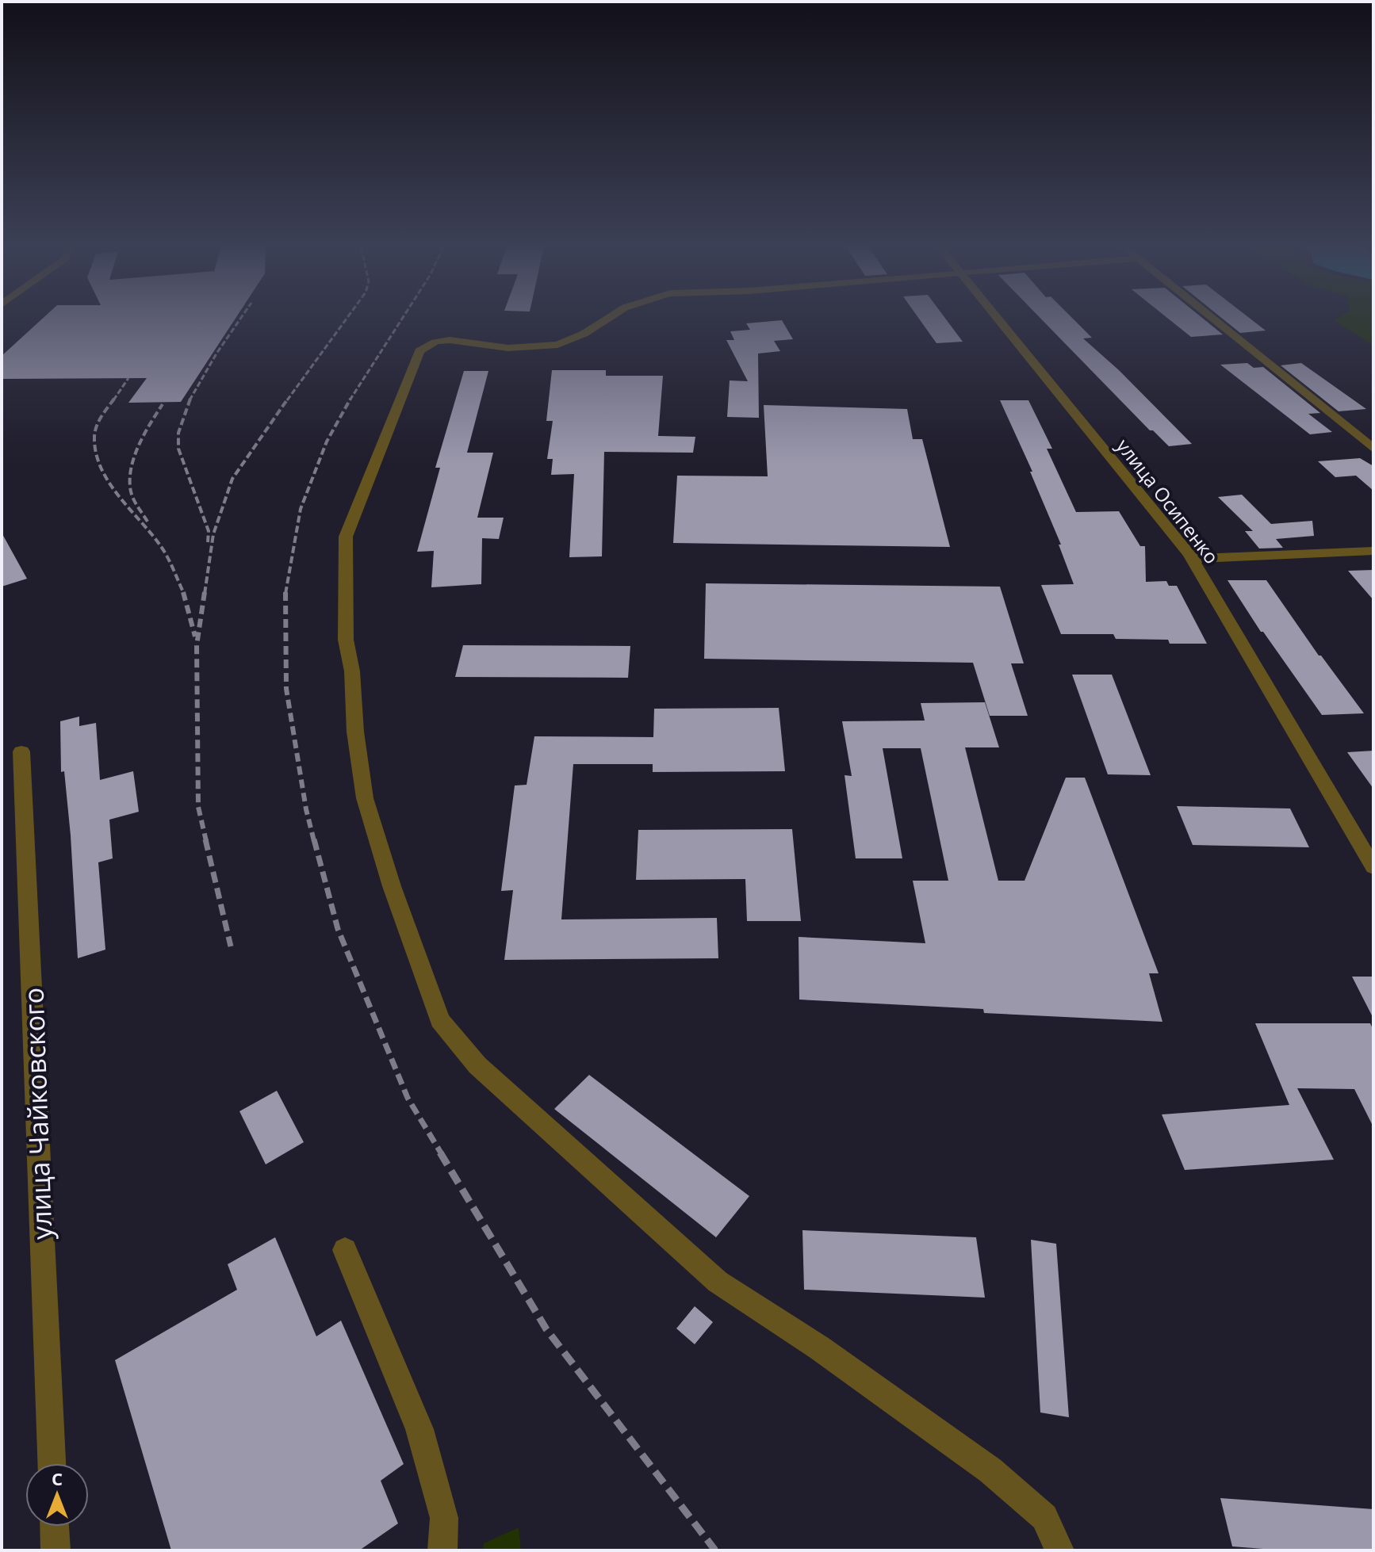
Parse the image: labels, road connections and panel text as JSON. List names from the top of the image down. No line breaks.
{"streets":{"street":["улица Осипенко","улица Чайковского"]},"north":"top"}
